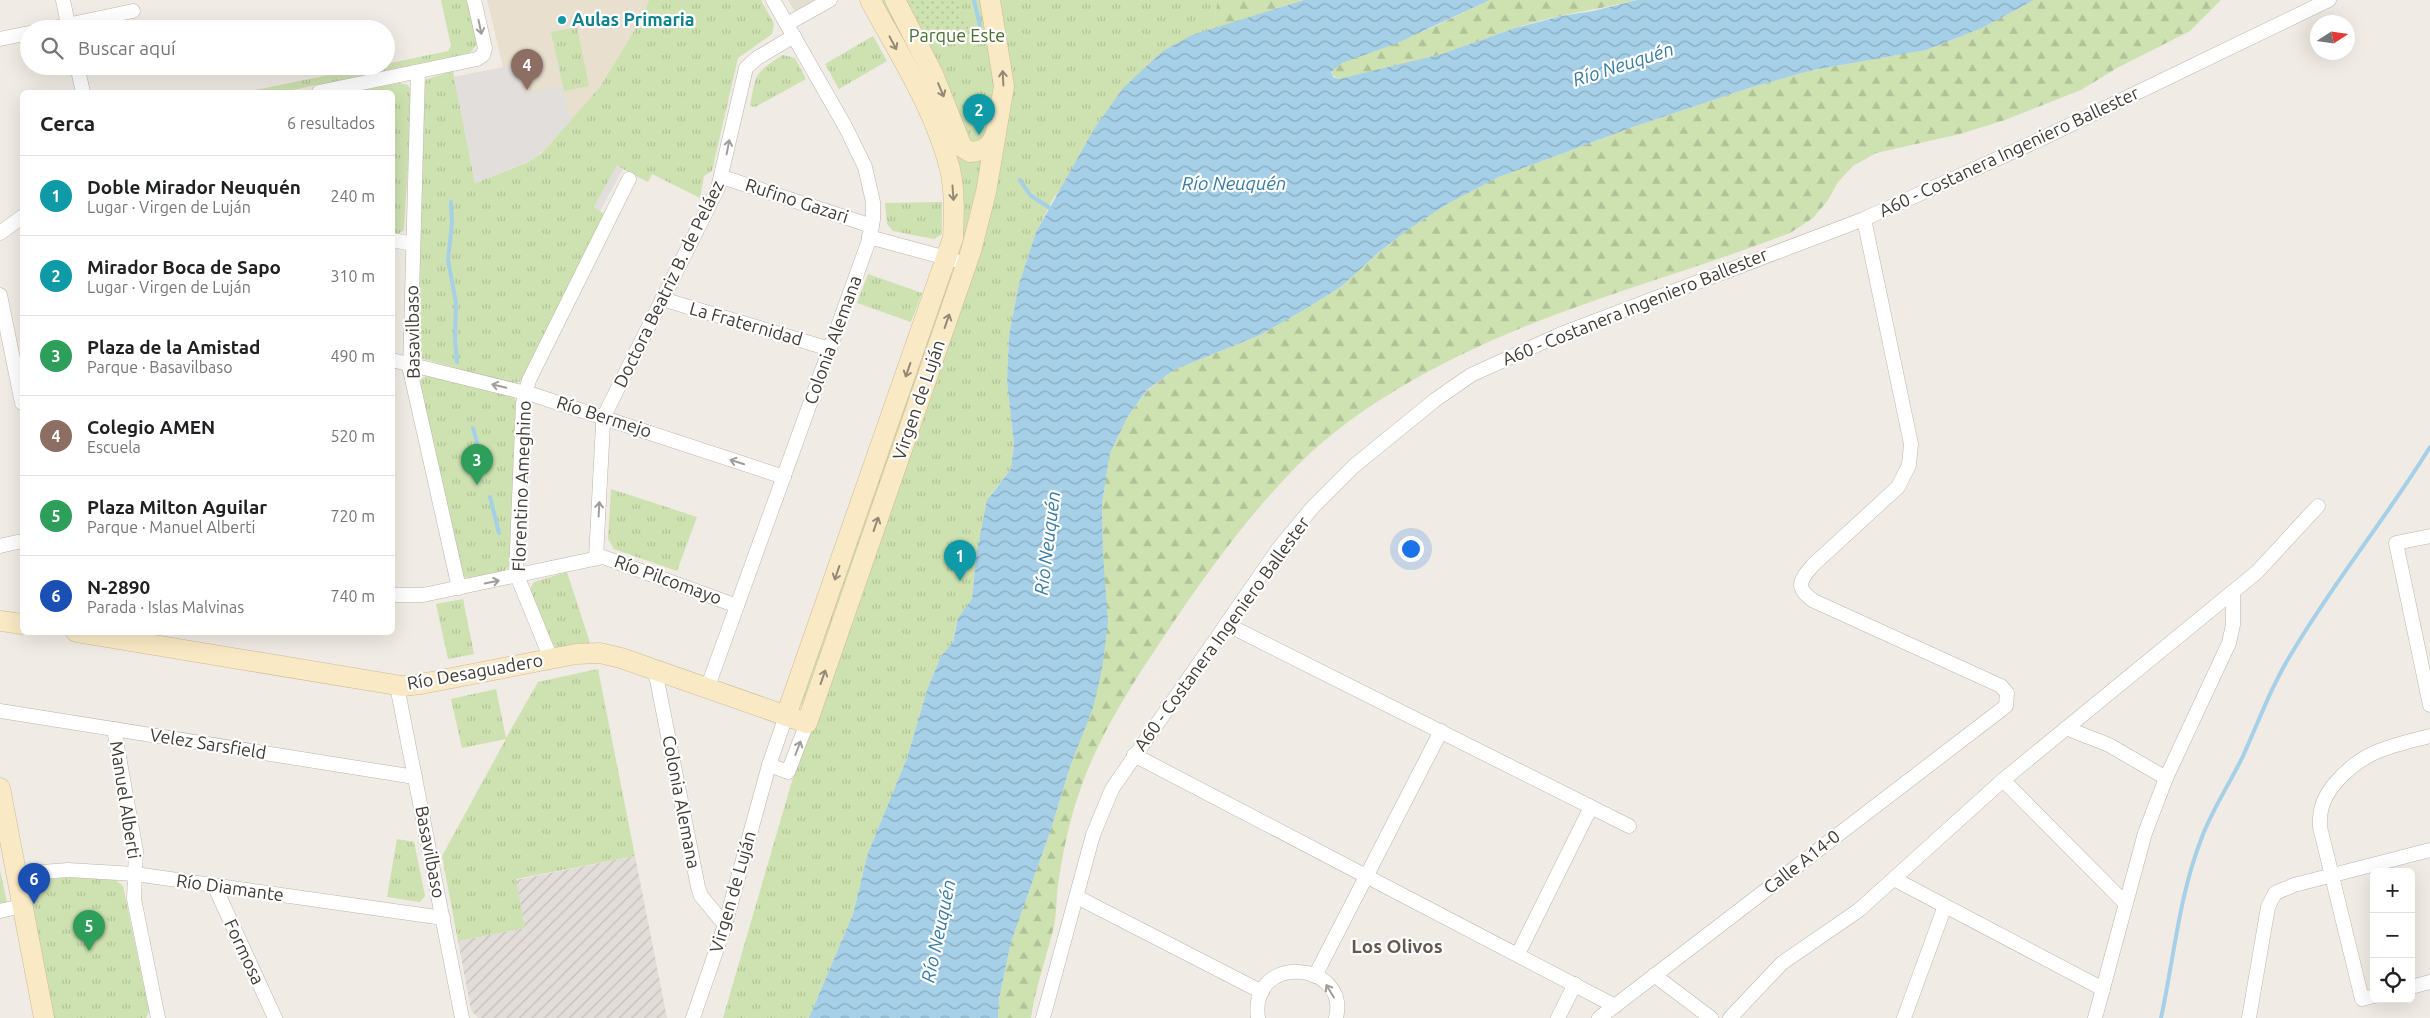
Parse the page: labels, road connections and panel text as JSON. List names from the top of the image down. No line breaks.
{"streets":{"street":["A60 - Costanera Ingeniero Ballester","Rufino Gazari","Doctora Beatriz B. de Peláez","La Fraternidad","Basavilbaso","Colonia Alemana","Virgen de Luján","Río Bermejo","Florentino Ameghino","Río Pilcomayo","Río Desaguadero","Velez Sarsfield","Manuel Alberti","Calle A14-0","Río Diamante","Formosa"]},"crossings":[["A60 - Costanera Ingeniero Ballester","Calle A14-0"],["Rufino Gazari","Doctora Beatriz B. de Peláez"],["Rufino Gazari","Colonia Alemana"],["Rufino Gazari","Virgen de Luján"],["Doctora Beatriz B. de Peláez","La Fraternidad"],["Doctora Beatriz B. de Peláez","Colonia Alemana"],["Doctora Beatriz B. de Peláez","Río Bermejo"],["Doctora Beatriz B. de Peláez","Río Pilcomayo"],["La Fraternidad","Colonia Alemana"],["Basavilbaso","Río Bermejo"],["Basavilbaso","Río Pilcomayo"],["Basavilbaso","Río Desaguadero"],["Basavilbaso","Velez Sarsfield"],["Basavilbaso","Río Diamante"],["Colonia Alemana","Virgen de Luján"],["Colonia Alemana","Río Bermejo"],["Colonia Alemana","Río Pilcomayo"],["Colonia Alemana","Río Desaguadero"],["Virgen de Luján","Río Desaguadero"],["Río Bermejo","Florentino Ameghino"],["Florentino Ameghino","Río Pilcomayo"],["Florentino Ameghino","Río Desaguadero"],["Velez Sarsfield","Manuel Alberti"],["Manuel Alberti","Río Diamante"],["Río Diamante","Formosa"]],"one_way":["Doctora Beatriz B. de Peláez","Río Bermejo"],"districts":["Los Olivos"],"water":["Río Neuquén"],"parks":["Parque Este"],"places":["Aulas Primaria"],"north":"right","page":{"search":"Buscar aquí","pins":["4","2","3","1","6","5"],"heading":["Cerca","6 resultados"],"list":[{"mark":"1","name":"Doble Mirador Neuquén","note":"Lugar · Virgen de Luján","value":"240 m"},{"mark":"2","name":"Mirador Boca de Sapo","note":"Lugar · Virgen de Luján","value":"310 m"},{"mark":"3","name":"Plaza de la Amistad","note":"Parque · Basavilbaso","value":"490 m"},{"mark":"4","name":"Colegio AMEN","note":"Escuela","value":"520 m"},{"mark":"5","name":"Plaza Milton Aguilar","note":"Parque · Manuel Alberti","value":"720 m"},{"mark":"6","name":"N-2890","note":"Parada · Islas Malvinas","value":"740 m"}],"map_buttons":["+","−"]}}
